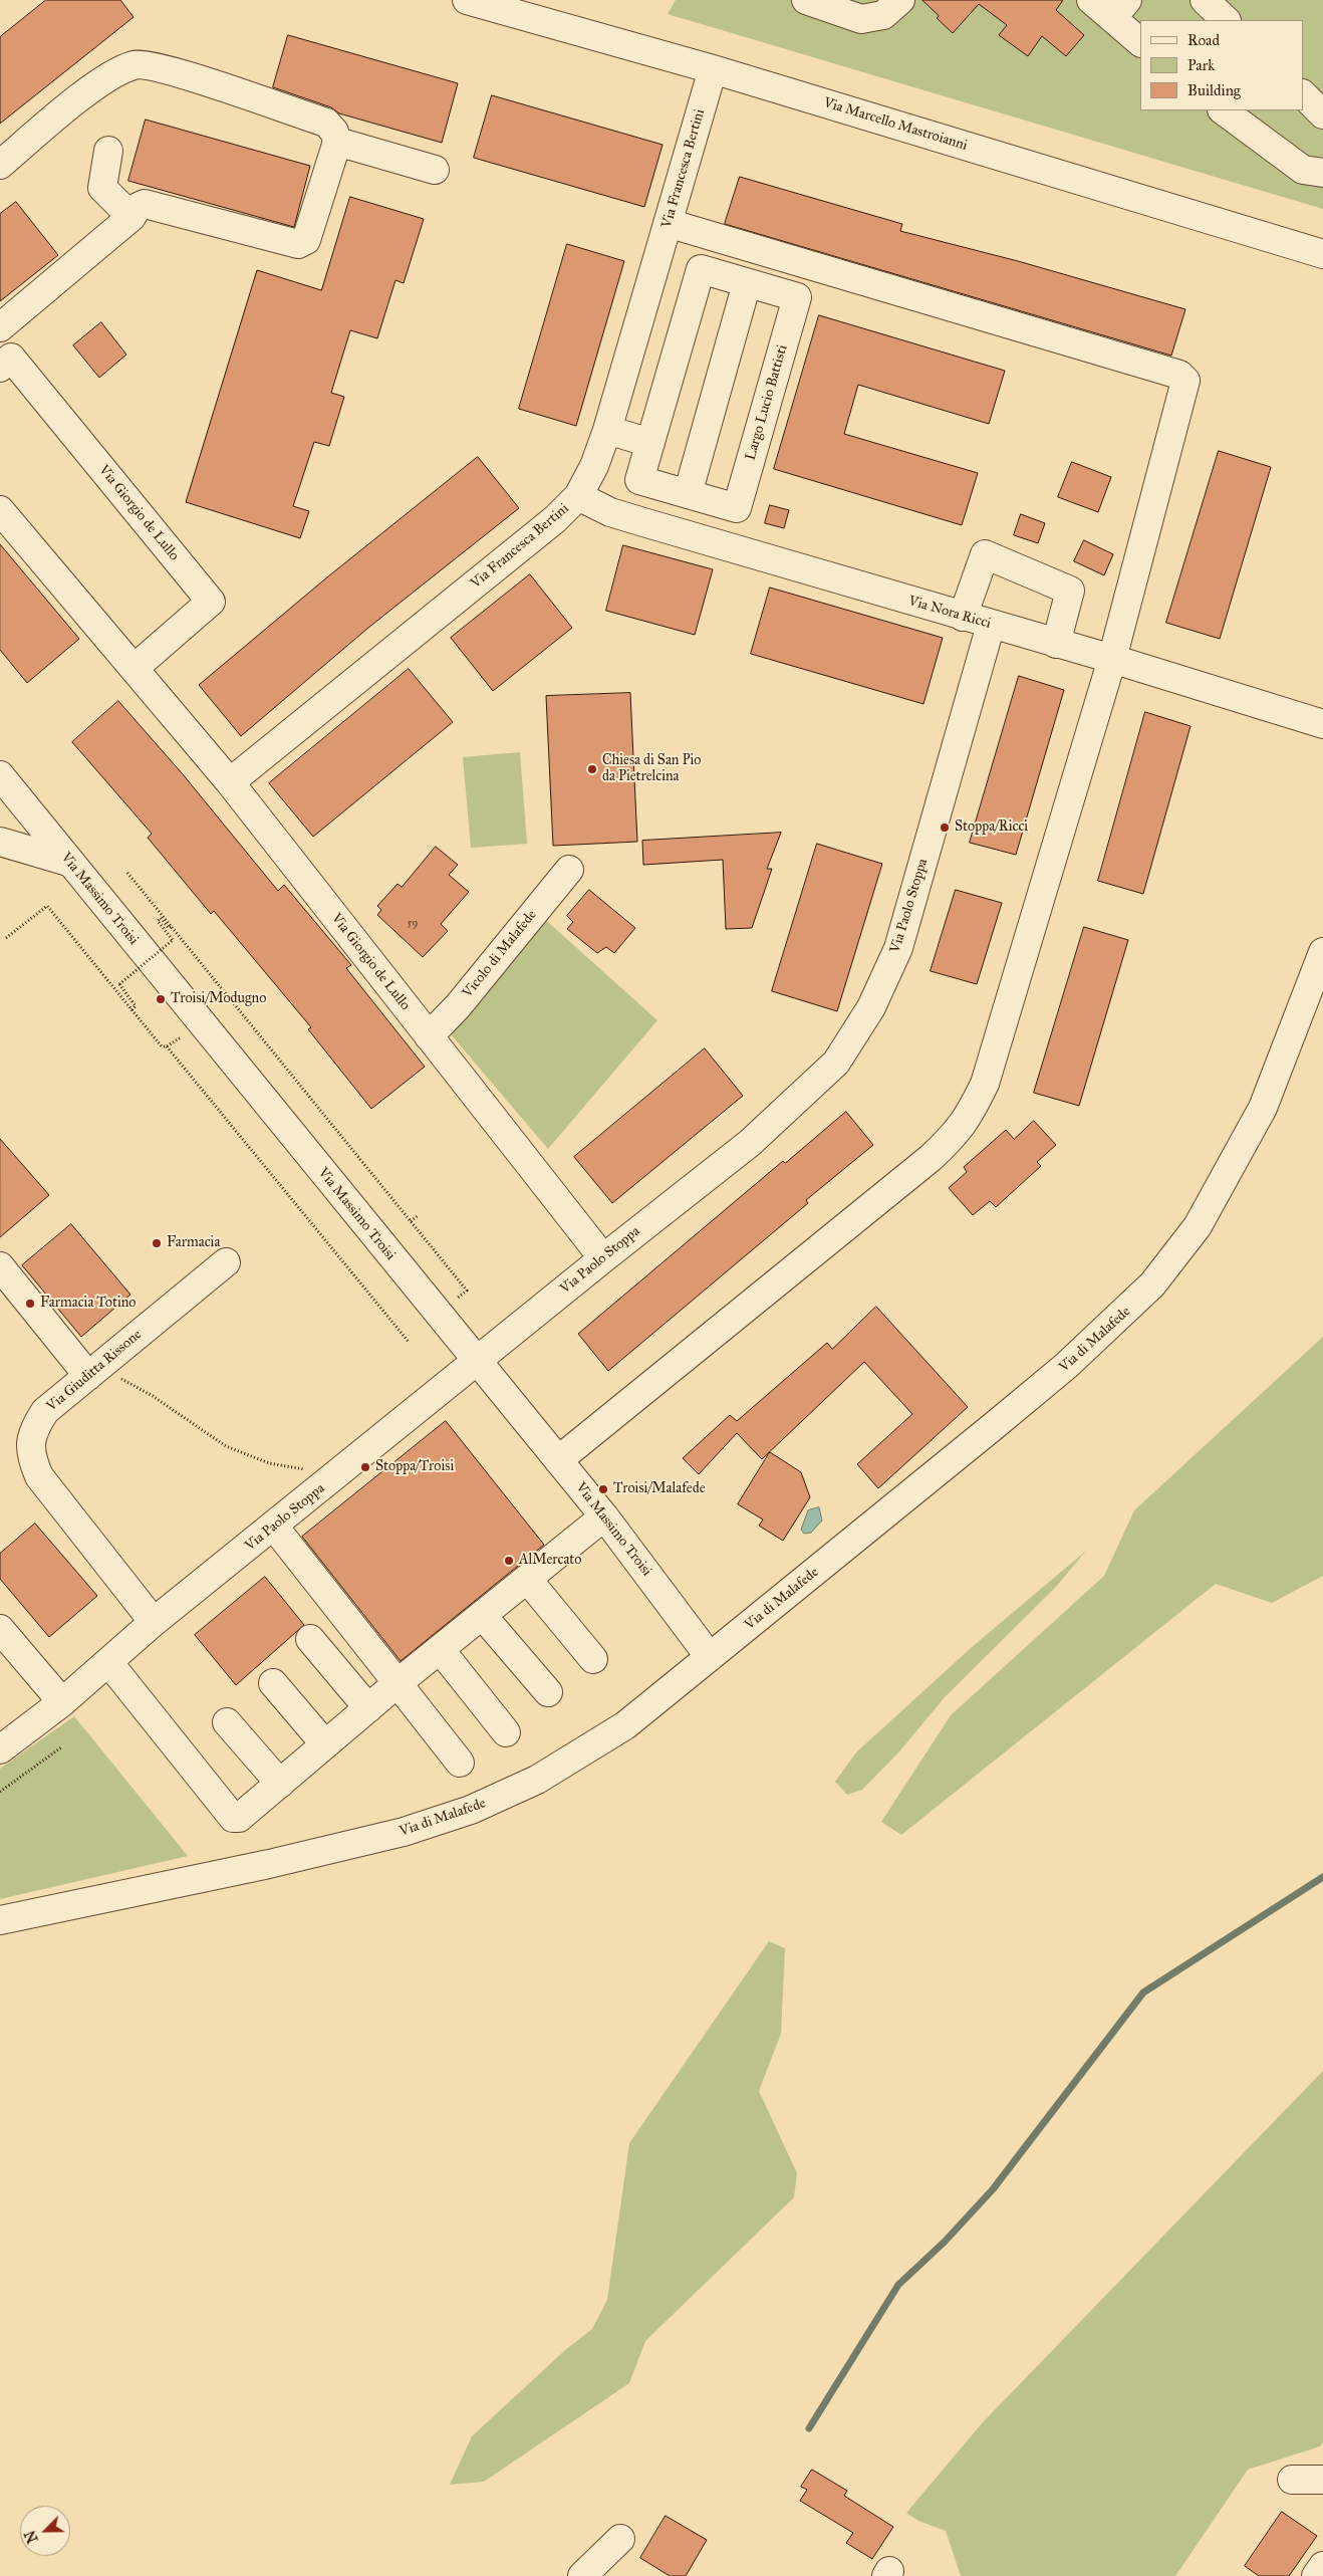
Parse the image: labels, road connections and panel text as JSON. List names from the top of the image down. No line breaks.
{"streets":{"street":["Via Marcello Mastroianni","Via Francesca Bertini","Largo Lucio Battisti","Via Giorgio de Lullo","Via Nora Ricci","Via Massimo Troisi","Via Paolo Stoppa","Vicolo di Malafede","Via di Malafede","Via Giuditta Rissone"]},"crossings":[["Via Marcello Mastroianni","Via Francesca Bertini"],["Via Francesca Bertini","Largo Lucio Battisti"],["Via Francesca Bertini","Via Giorgio de Lullo"],["Via Francesca Bertini","Via Nora Ricci"],["Via Giorgio de Lullo","Via Paolo Stoppa"],["Via Giorgio de Lullo","Vicolo di Malafede"],["Via Nora Ricci","Via Paolo Stoppa"],["Via Massimo Troisi","Via Paolo Stoppa"],["Via Massimo Troisi","Via di Malafede"],["Via Paolo Stoppa","Via Giuditta Rissone"]],"places":["Chiesa di San Pio da Pietrelcina","Stoppa/Ricci","Troisi/Modugno","Farmacia","Farmacia Totino","Stoppa/Troisi","Troisi/Malafede","AlMercato"],"house_numbers":["59"],"legend":["Road","Park","Building"],"north":"bottom left"}
